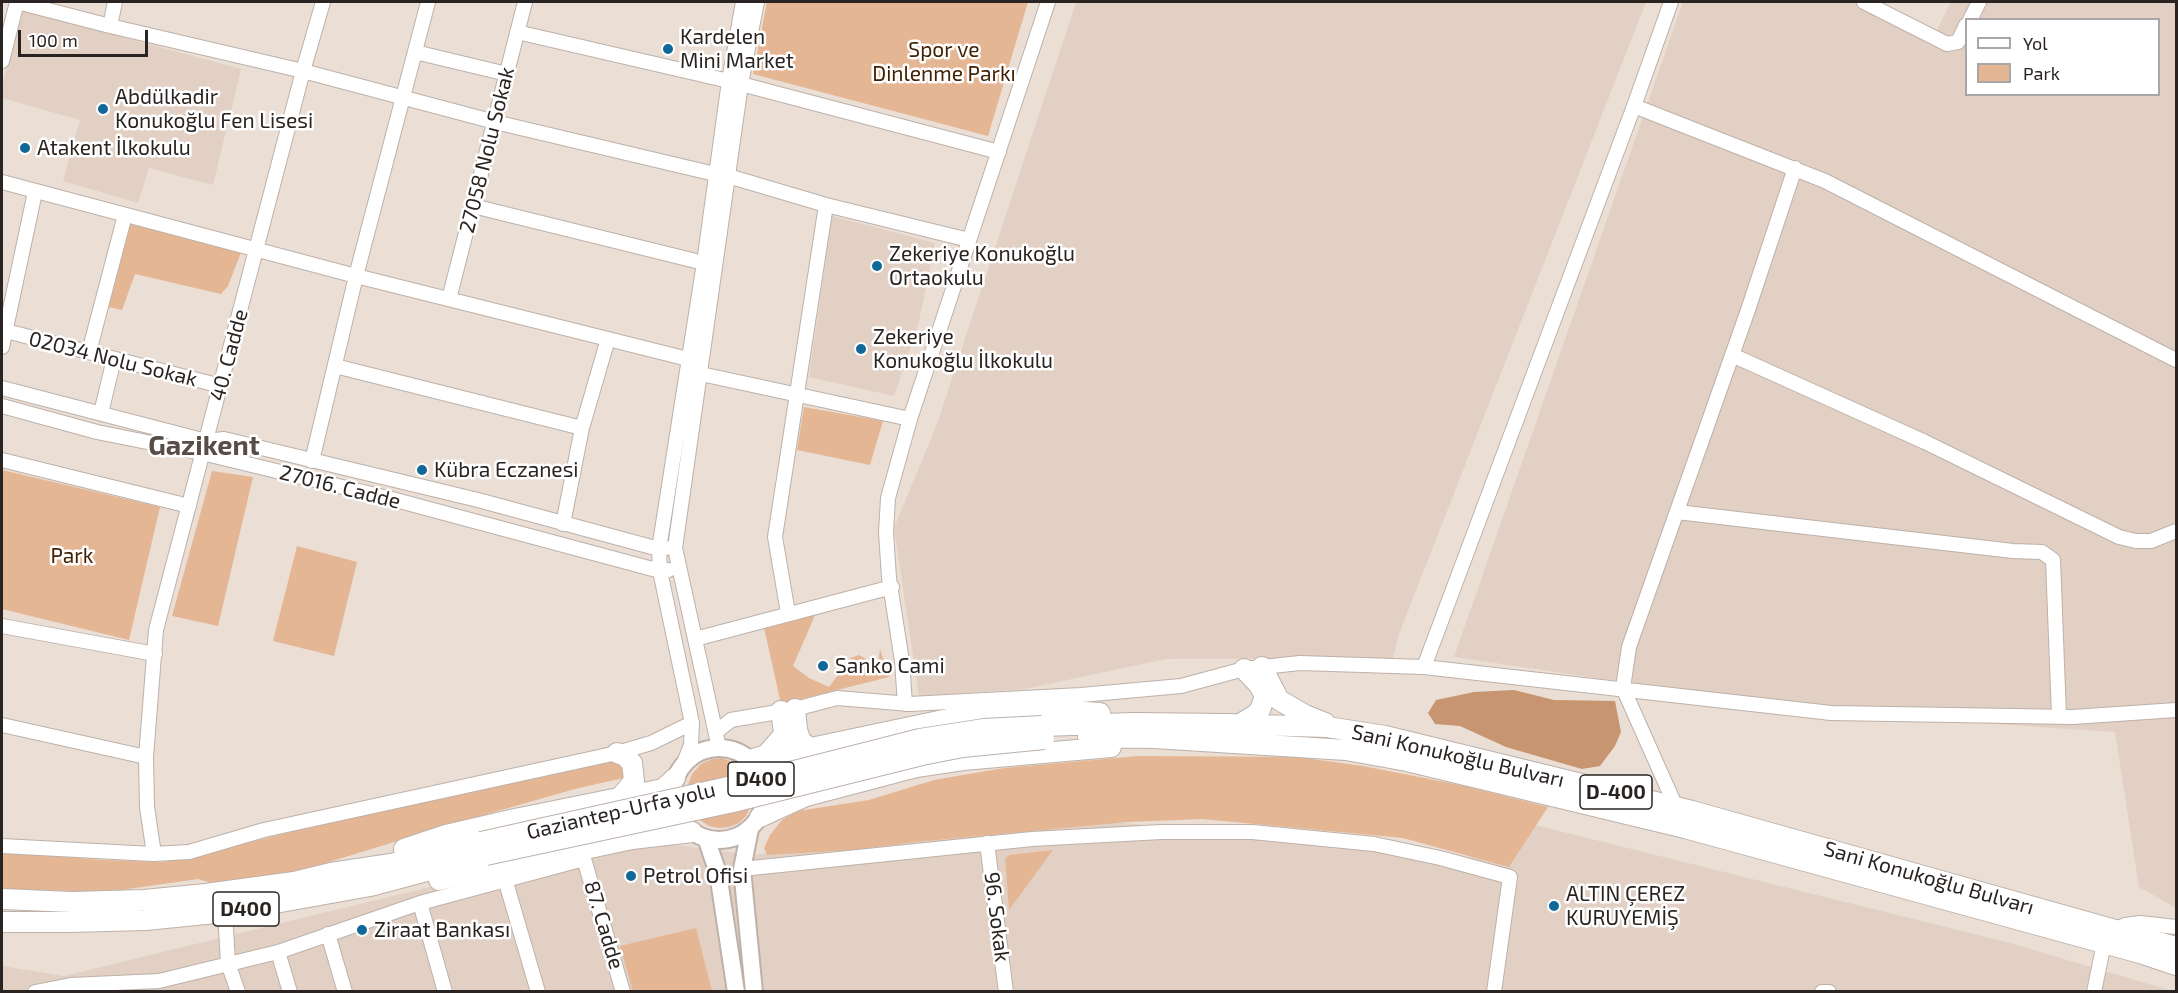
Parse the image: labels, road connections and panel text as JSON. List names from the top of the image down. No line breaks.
{"streets":{"highway":["Sani Konukoğlu Bulvarı","D400","D-400","Gaziantep-Urfa yolu"],"street":["27058 Nolu Sokak","40. Cadde","02034 Nolu Sokak","27016. Cadde","96. Sokak","87. Cadde"]},"crossings":[["40. Cadde","02034 Nolu Sokak"],["40. Cadde","27016. Cadde"],["Sani Konukoğlu Bulvarı","Gaziantep-Urfa yolu"],["D400","Gaziantep-Urfa yolu"]],"districts":["Gazikent"],"parks":["Spor ve Dinlenme Parkı","Park"],"places":["Kardelen Mini Market","Abdülkadir Konukoğlu Fen Lisesi","Atakent İlkokulu","Zekeriye Konukoğlu Ortaokulu","Zekeriye Konukoğlu İlkokulu","Kübra Eczanesi","Sanko Cami","Petrol Ofisi","ALTIN ÇEREZ KURUYEMİŞ","Ziraat Bankası"],"legend":["Yol","Park"],"scale_bar":"100 m"}
